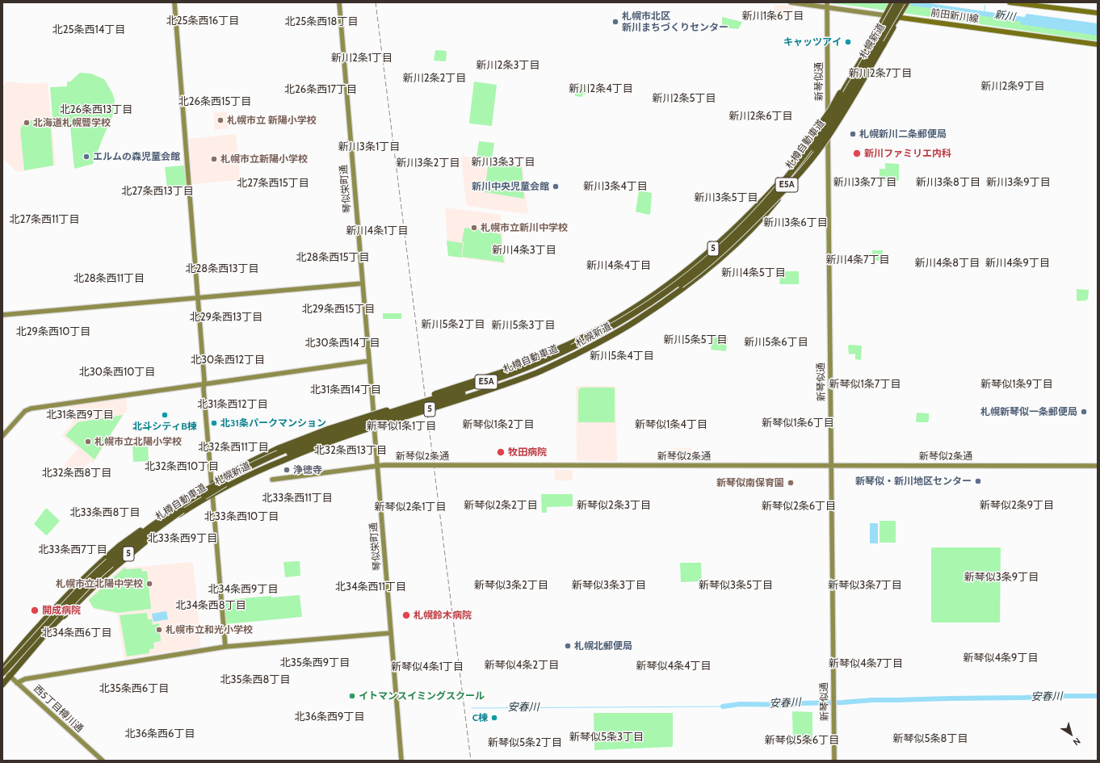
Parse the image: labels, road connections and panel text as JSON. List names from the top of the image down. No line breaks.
{"streets":{"highway":["札幌新道","札樽自動車道","E5A","5"],"main road":["前田新川線"],"street":["新琴似通","琴似栄町通","新琴似2条通","西5丁目樽川通"]},"crossings":[["前田新川線","札幌新道"],["札幌新道","新琴似通"],["札幌新道","西5丁目樽川通"],["新琴似通","新琴似2条通"],["琴似栄町通","新琴似2条通"]],"districts":["新川1条6丁目","北25条西16丁目","北25条西18丁目","北25条西14丁目","新川2条1丁目","新川2条3丁目","新川2条7丁目","新川2条2丁目","新川2条9丁目","新川2条4丁目","北26条西17丁目","新川2条5丁目","北26条西15丁目","北26条西13丁目","新川2条6丁目","新川3条1丁目","新川3条3丁目","新川3条2丁目","新川3条7丁目","新川3条8丁目","新川3条9丁目","北27条西15丁目","新川3条4丁目","北27条西13丁目","新川3条5丁目","北27条西11丁目","新川3条6丁目","新川4条1丁目","新川4条3丁目","北28条西15丁目","新川4条7丁目","新川4条8丁目","新川4条9丁目","新川4条4丁目","北28条西13丁目","新川4条5丁目","北28条西11丁目","北29条西15丁目","北29条西13丁目","新川5条2丁目","新川5条3丁目","北29条西10丁目","新川5条5丁目","新川5条6丁目","北30条西14丁目","新川5条4丁目","北30条西12丁目","北30条西10丁目","新琴似1条7丁目","新琴似1条9丁目","北31条西14丁目","北31条西12丁目","北31条西9丁目","新琴似1条6丁目","新琴似1条2丁目","新琴似1条4丁目","新琴似1条1丁目","北32条西11丁目","北32条西13丁目","北32条西10丁目","北32条西8丁目","北33条西11丁目","新琴似2条2丁目","新琴似2条3丁目","新琴似2条9丁目","新琴似2条6丁目","新琴似2条1丁目","北33条西8丁目","北33条西10丁目","北33条西9丁目","北33条西7丁目","新琴似3条9丁目","新琴似3条2丁目","新琴似3条3丁目","新琴似3条5丁目","新琴似3条7丁目","北34条西11丁目","北34条西9丁目","北34条西8丁目","北34条西6丁目","新琴似4条9丁目","北35条西9丁目","新琴似4条7丁目","新琴似4条2丁目","新琴似4条4丁目","新琴似4条1丁目","北35条西8丁目","北35条西6丁目","北36条西9丁目","北36条西6丁目","新琴似5条3丁目","新琴似5条8丁目","新琴似5条6丁目","新琴似5条2丁目"],"water":["新川","安春川"],"places":["札幌市北区 新川まちづくりセンター","キャッツアイ","札幌市立 新陽小学校","北海道札幌聾学校","札幌新川二条郵便局","新川ファミリエ内科","エルムの森児童会館","札幌市立新陽小学校","新川中央児童会館","札幌市立新川中学校","札幌新琴似一条郵便局","北斗シティB棟","北31条パークマンション","札幌市立北陽小学校","牧田病院","浄徳寺","新琴似・新川地区センター","新琴似南保育園","札幌市立北陽中学校","開成病院","札幌鈴木病院","札幌市立和光小学校","札幌北郵便局","イトマンスイミングスクール","C棟"],"north":"bottom right"}
